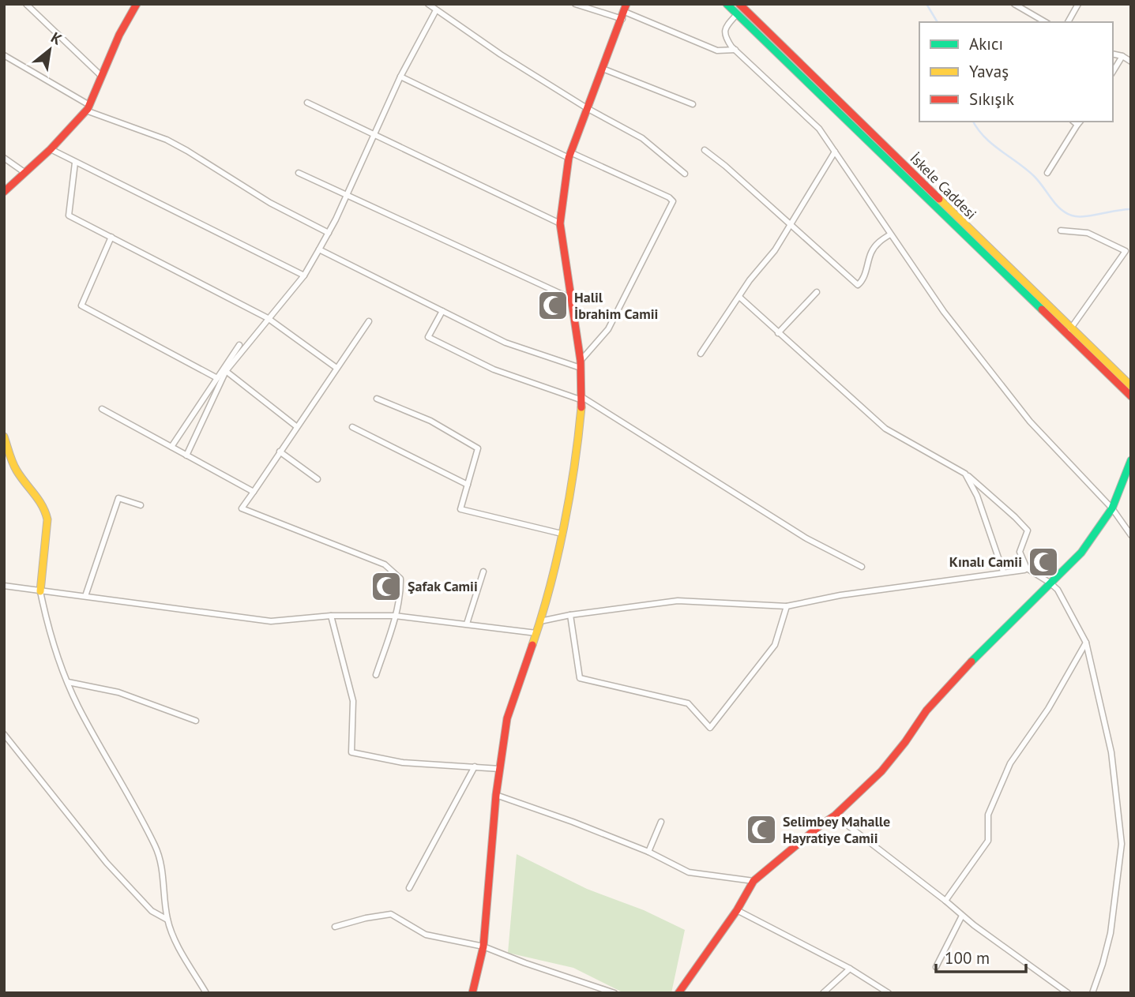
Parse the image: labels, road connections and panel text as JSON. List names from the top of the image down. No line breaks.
{"streets":{"street":["İskele Caddesi"]},"places":{"mosque":["Halil İbrahim Camii","Kınalı Camii","Şafak Camii","Selimbey Mahalle Hayratiye Camii"]},"legend":["Akıcı","Yavaş","Sıkışık"],"scale_bar":"100 m","north":"top right"}
